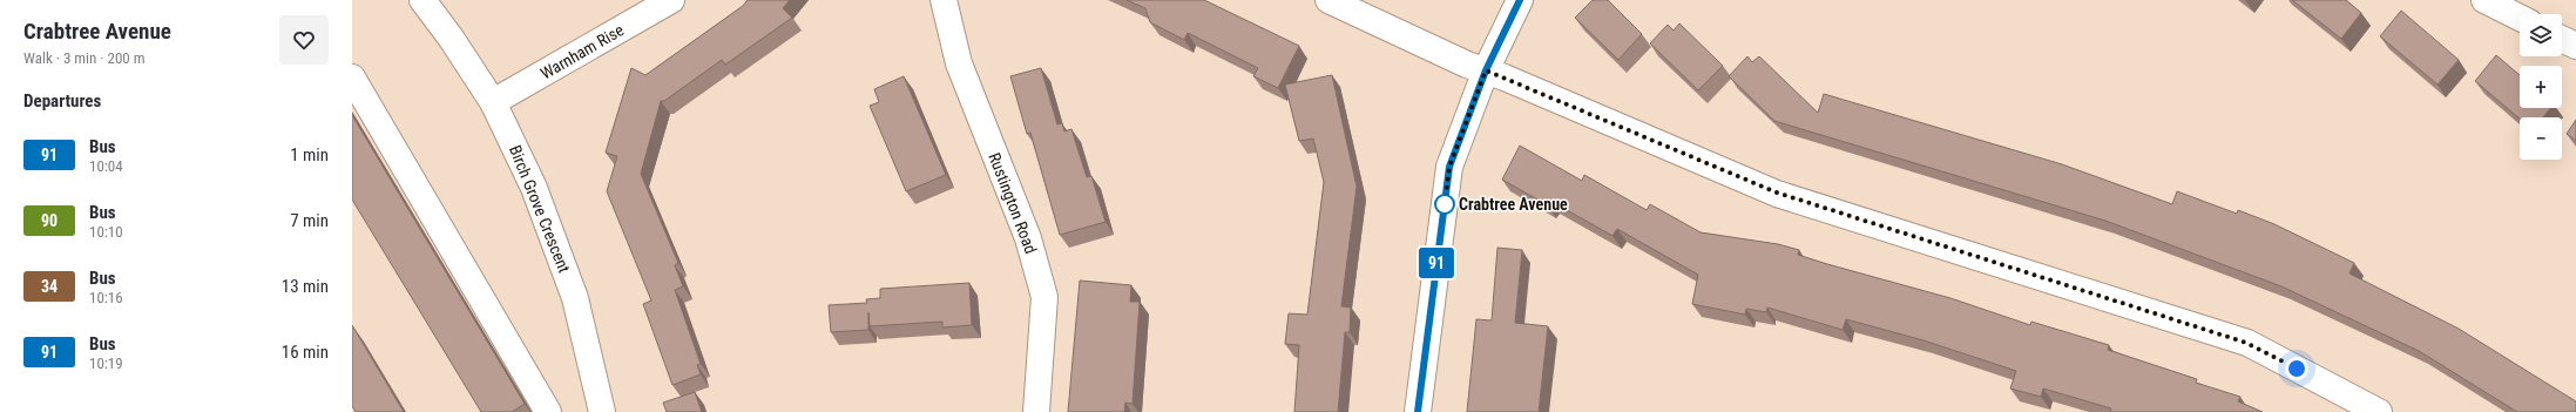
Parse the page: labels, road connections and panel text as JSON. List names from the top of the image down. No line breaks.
{"streets":{"street":["Warnham Rise","Rustington Road","Birch Grove Crescent"]},"crossings":[["Warnham Rise","Birch Grove Crescent"]],"places":["Crabtree Avenue"],"lines":["bus line 91"],"page":{"heading":[["Crabtree Avenue","Walk · 3 min · 200 m"],"Departures"],"on_map":"91","map_buttons":["+","−"],"list":[{"mark":"91","name":"Bus","note":"10:04","value":"1 min"},{"mark":"90","name":"Bus","note":"10:10","value":"7 min"},{"mark":"34","name":"Bus","note":"10:16","value":"13 min"},{"mark":"91","name":"Bus","note":"10:19","value":"16 min"}]}}
